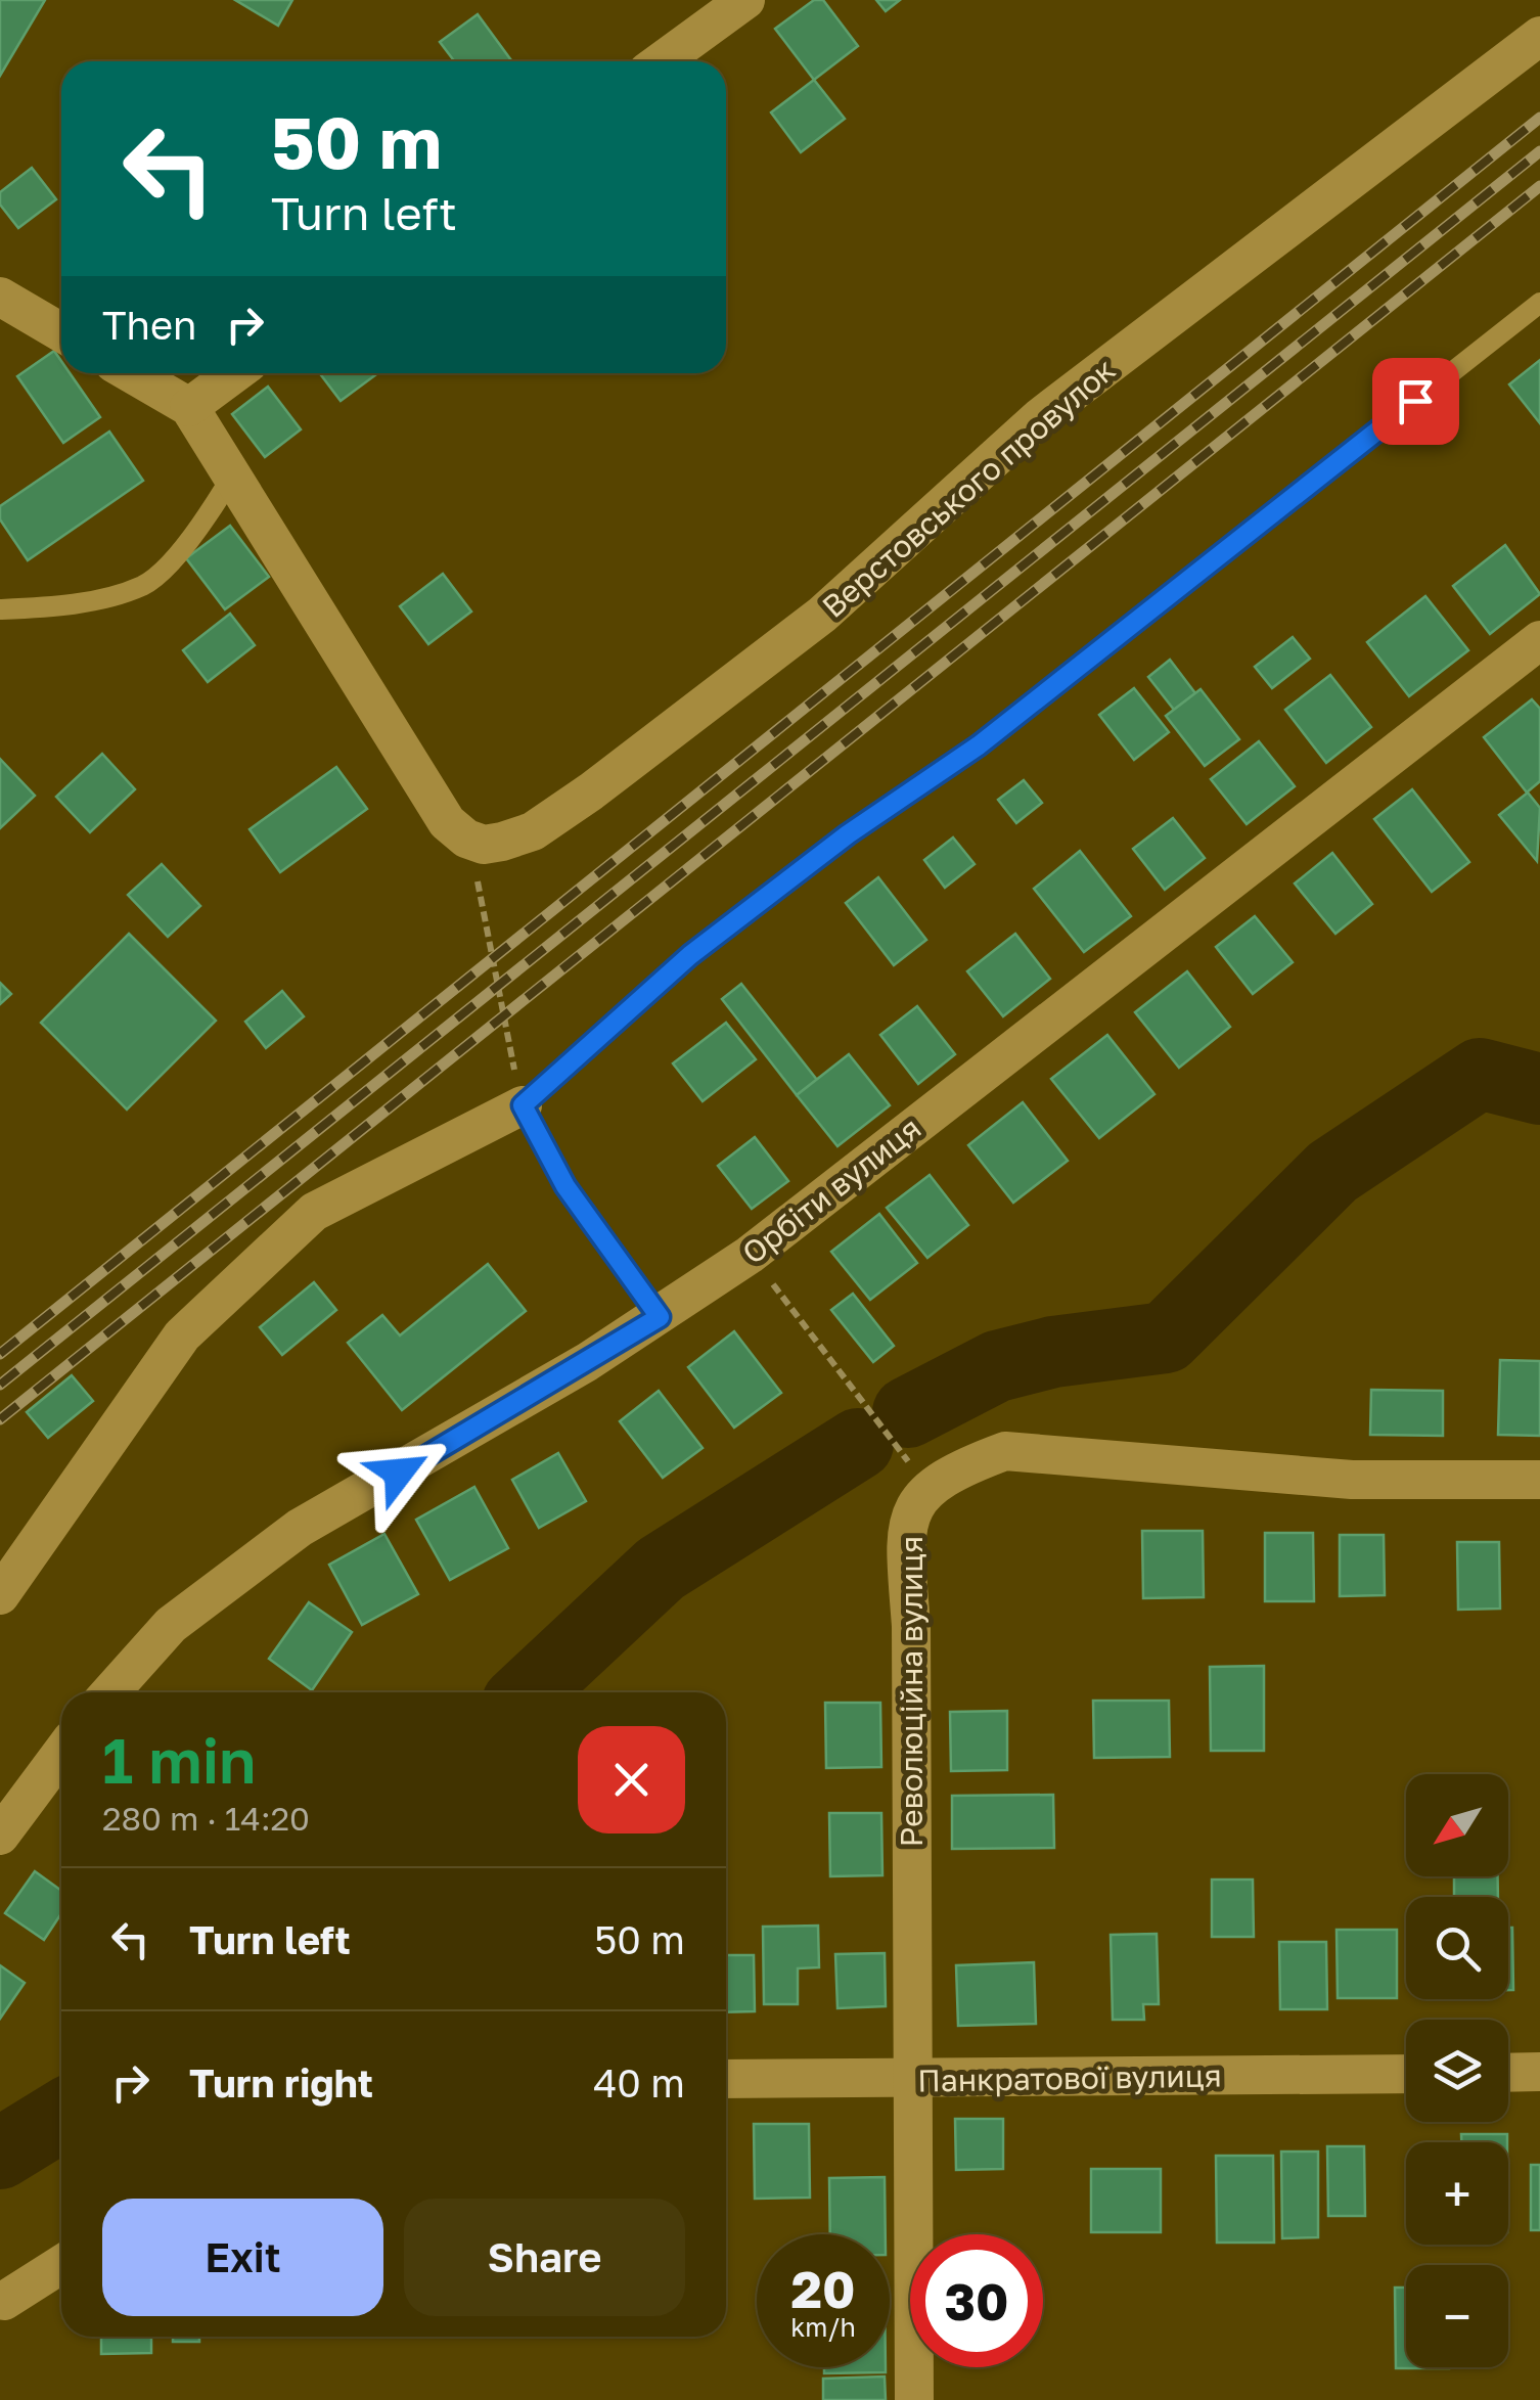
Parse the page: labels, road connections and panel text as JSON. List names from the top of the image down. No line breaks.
{"streets":{"street":["Верстовського провулок","Орбіти вулиця","Революційна вулиця","Панкратової вулиця"]},"crossings":[["Революційна вулиця","Панкратової вулиця"]],"north":"bottom left","page":{"turn":["50 m","Turn left"],"then":"Then","heading":["1 min","280 m · 14:20"],"map_buttons":["+","−"],"list":[{"name":"Turn left","value":"50 m"},{"name":"Turn right","value":"40 m"}],"buttons":["Exit","Share"],"speed":"20 km/h","limit":"30"}}
